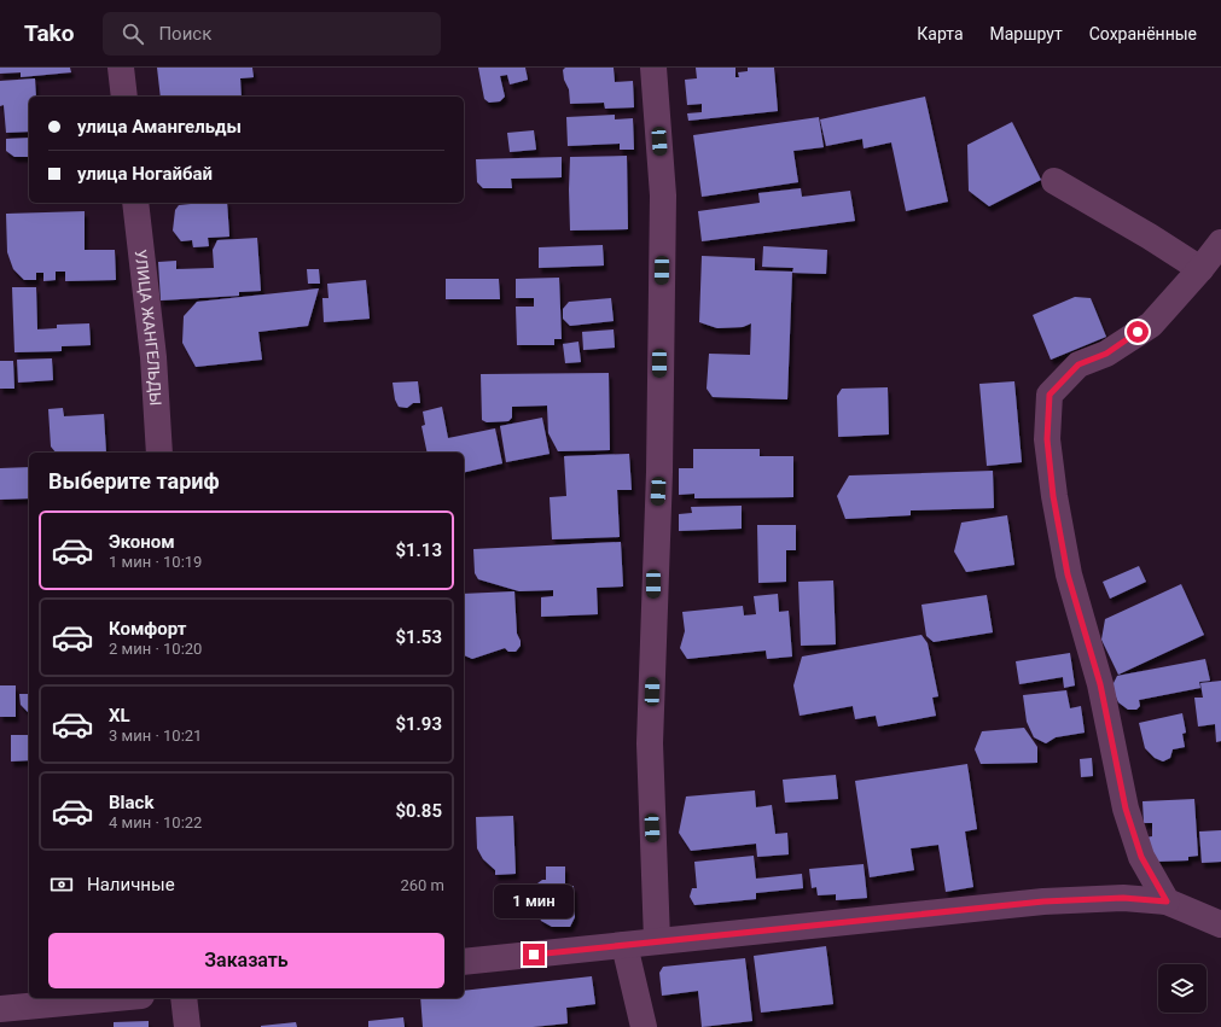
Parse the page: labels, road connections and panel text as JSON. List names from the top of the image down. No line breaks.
{"streets":{"street":["УЛИЦА ЖАНГЕЛЬДЫ"]},"page":{"header":"Tako","search":"Поиск","nav":["Карта","Маршрут","Сохранённые"],"banner":["улица Амангельды","улица Ногайбай"],"heading":"Выберите тариф","list":[{"name":"Эконом","note":"1 мин · 10:19","value":"$1.13"},{"name":"Комфорт","note":"2 мин · 10:20","value":"$1.53"},{"name":"XL","note":"3 мин · 10:21","value":"$1.93"},{"name":"Black","note":"4 мин · 10:22","value":"$0.85"}],"pay":["Наличные","260 m"],"bubble":"1 мин","buttons":"Заказать"}}
